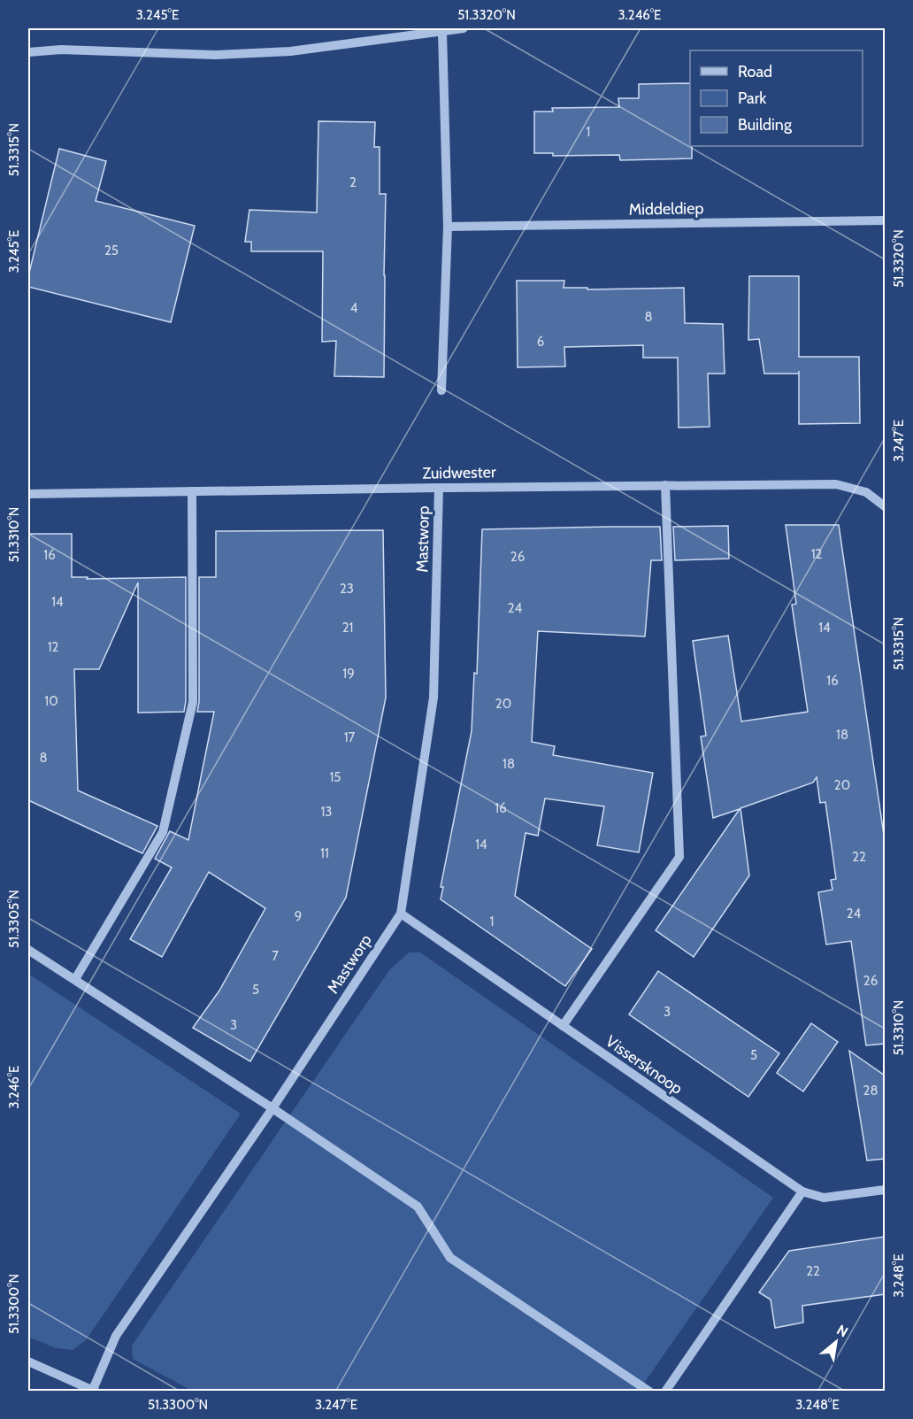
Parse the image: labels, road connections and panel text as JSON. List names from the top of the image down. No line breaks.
{"streets":{"street":["Middeldiep","Zuidwester","Mastworp","Vissersknoop"]},"crossings":[["Zuidwester","Mastworp"],["Mastworp","Vissersknoop"]],"house_numbers":["1","2","25","4","8","6","12","16","26","23","14","24","21","14","12","19","16","10","20","18","17","8","18","15","20","16","13","14","11","22","24","9","1","7","26","5","3","3","5","28","22"],"legend":["Road","Park","Building"],"north":"top right","coordinates":["3.245°E","51.3320°N","3.246°E","51.3315°N","3.247°E","51.3310°N","51.3305°N","3.248°E","51.3300°N"]}
